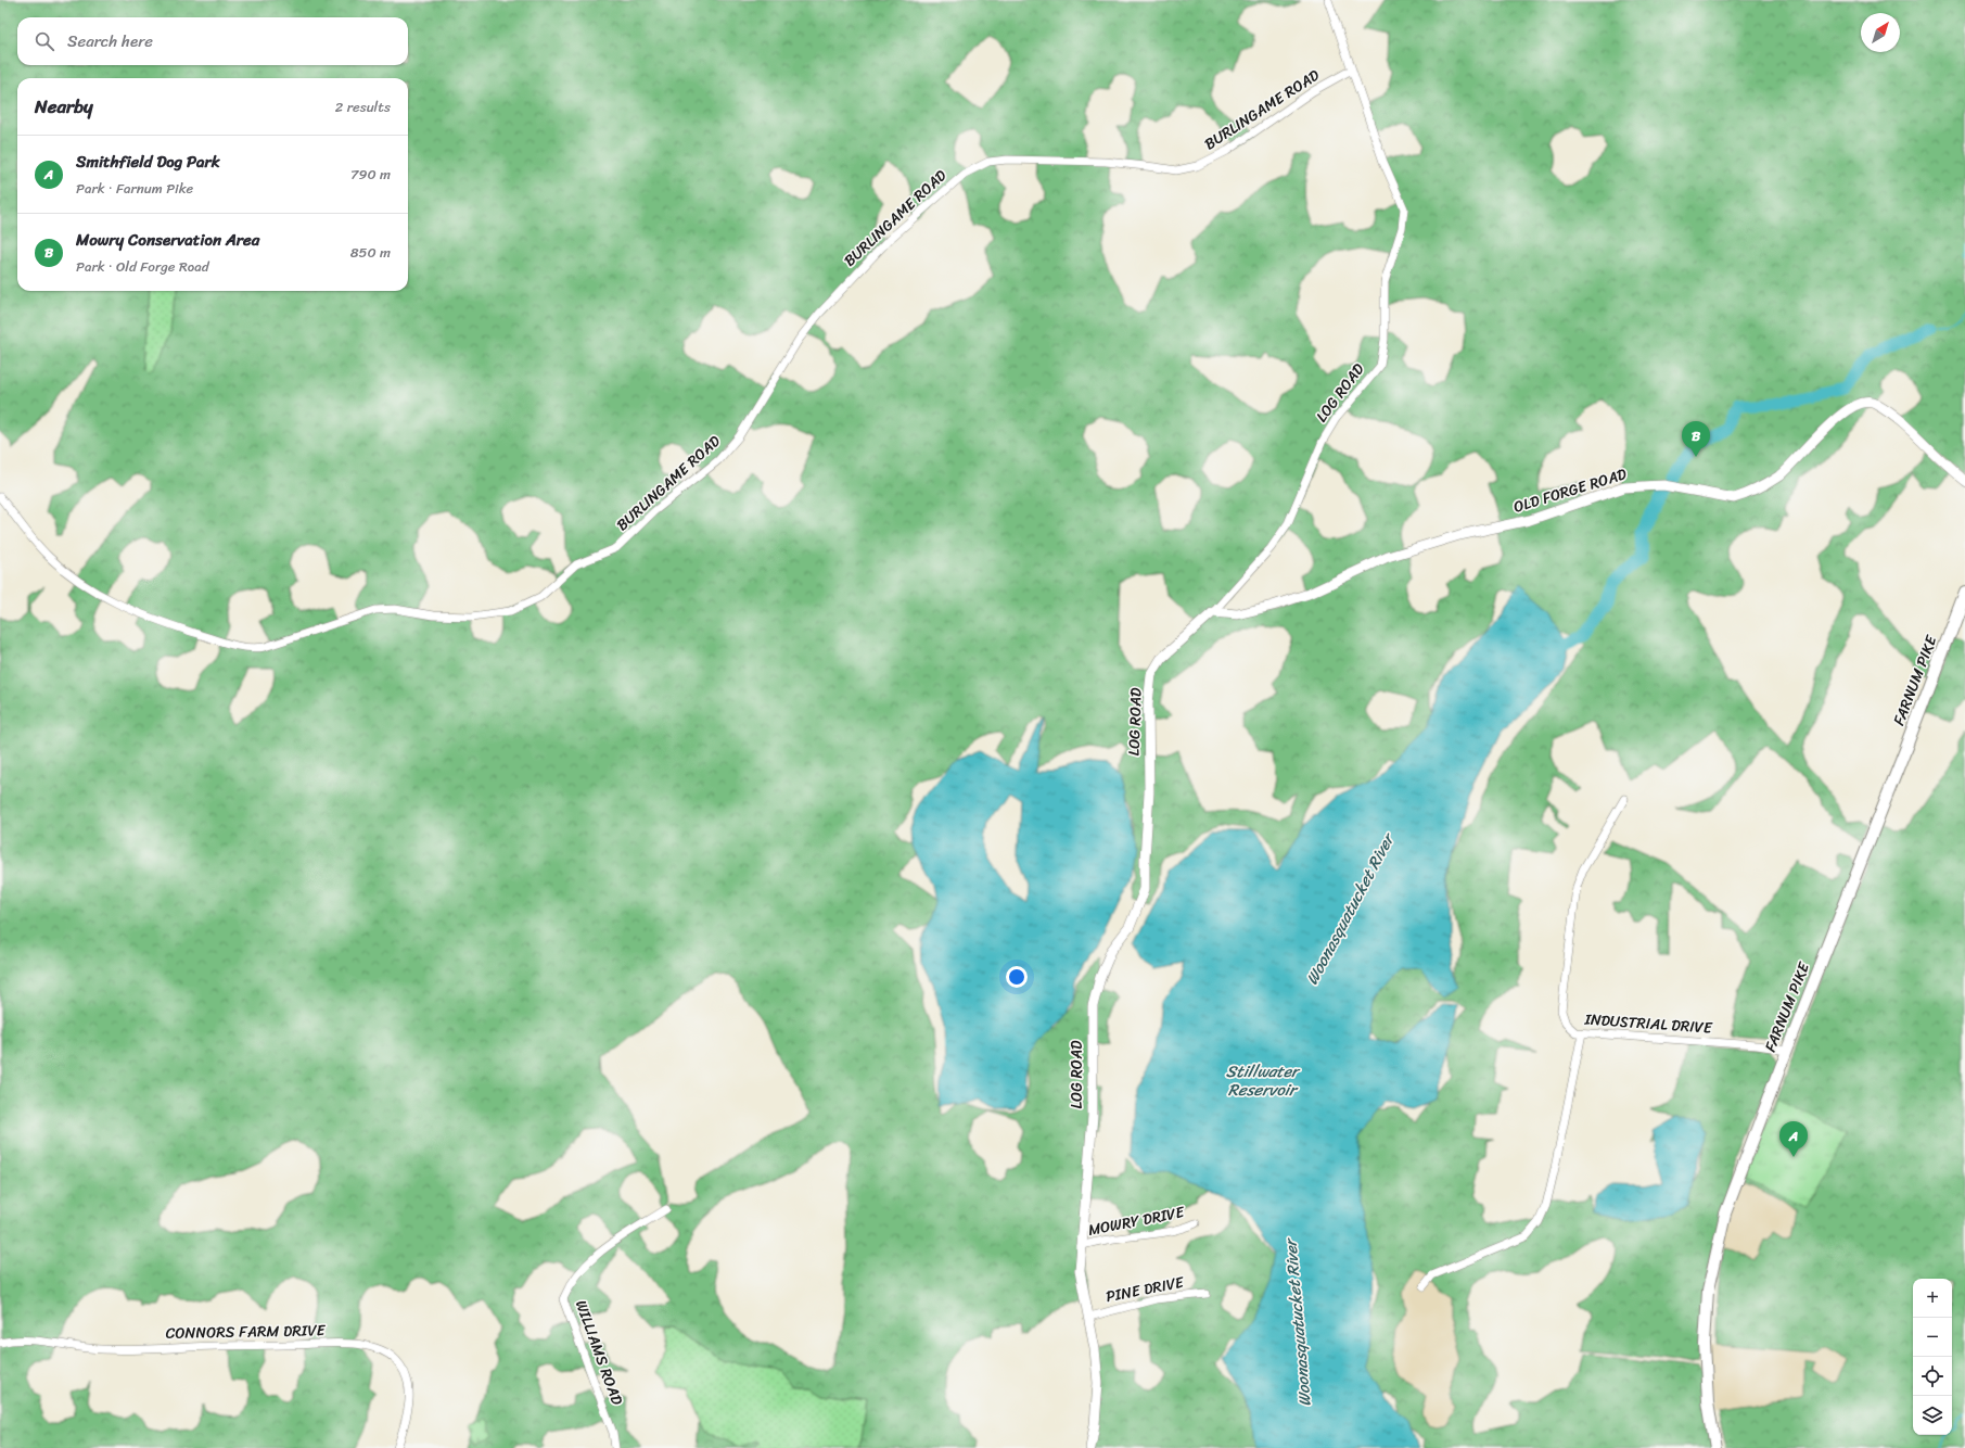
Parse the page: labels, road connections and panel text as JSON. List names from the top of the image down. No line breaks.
{"streets":{"main road":["FARNUM PIKE"],"street":["BURLINGAME ROAD","LOG ROAD","OLD FORGE ROAD","INDUSTRIAL DRIVE","MOWRY DRIVE","PINE DRIVE","CONNORS FARM DRIVE","WILLIAMS ROAD"]},"crossings":[["BURLINGAME ROAD","LOG ROAD"],["LOG ROAD","OLD FORGE ROAD"],["LOG ROAD","MOWRY DRIVE"],["LOG ROAD","PINE DRIVE"],["FARNUM PIKE","INDUSTRIAL DRIVE"]],"water":["Woonasquatucket River","Stillwater Reservoir"],"north":"top right","page":{"search":"Search here","heading":["Nearby","2 results"],"list":[{"mark":"A","name":"Smithfield Dog Park","note":"Park · Farnum Pike","value":"790 m"},{"mark":"B","name":"Mowry Conservation Area","note":"Park · Old Forge Road","value":"850 m"}],"pins":["B","A"],"map_buttons":["+","−"]}}
